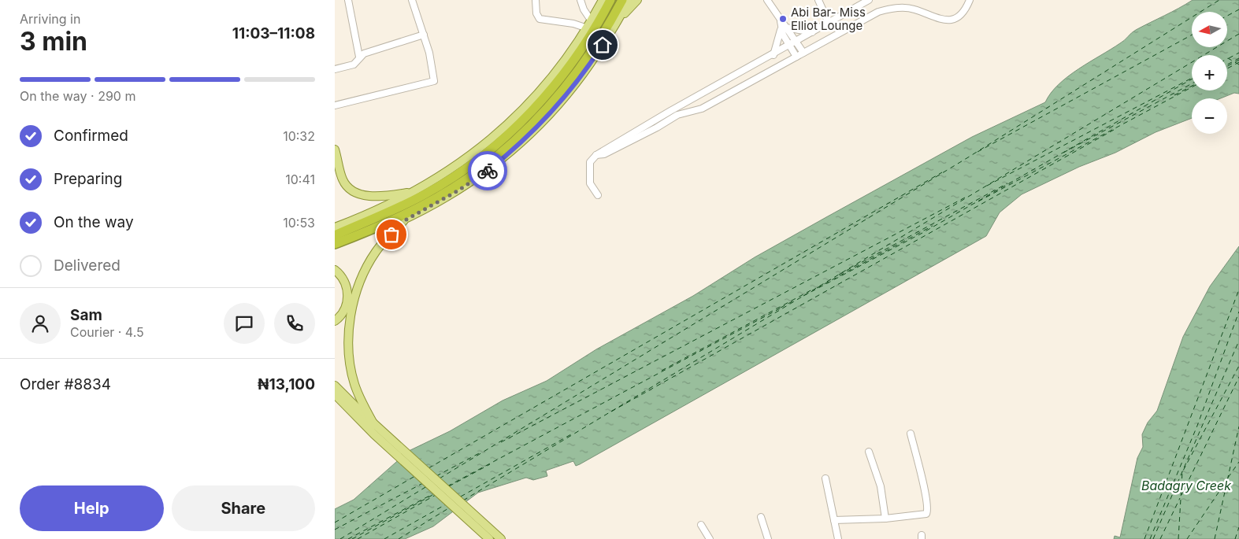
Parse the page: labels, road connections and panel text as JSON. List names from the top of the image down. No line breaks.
{"water":["Badagry Creek"],"places":["Abi Bar- Miss Elliot Lounge"],"north":"left","page":{"heading":["3 min","Arriving in","11:03–11:08"],"panel":["Sam","Courier · 4.5","Order #8834","₦13,100"],"map_buttons":["+","−"],"bar":"On the way · 290 m","list":[["Confirmed","10:32"],["Preparing","10:41"],["On the way","10:53"],"Delivered"],"buttons":["Help","Share"]}}
